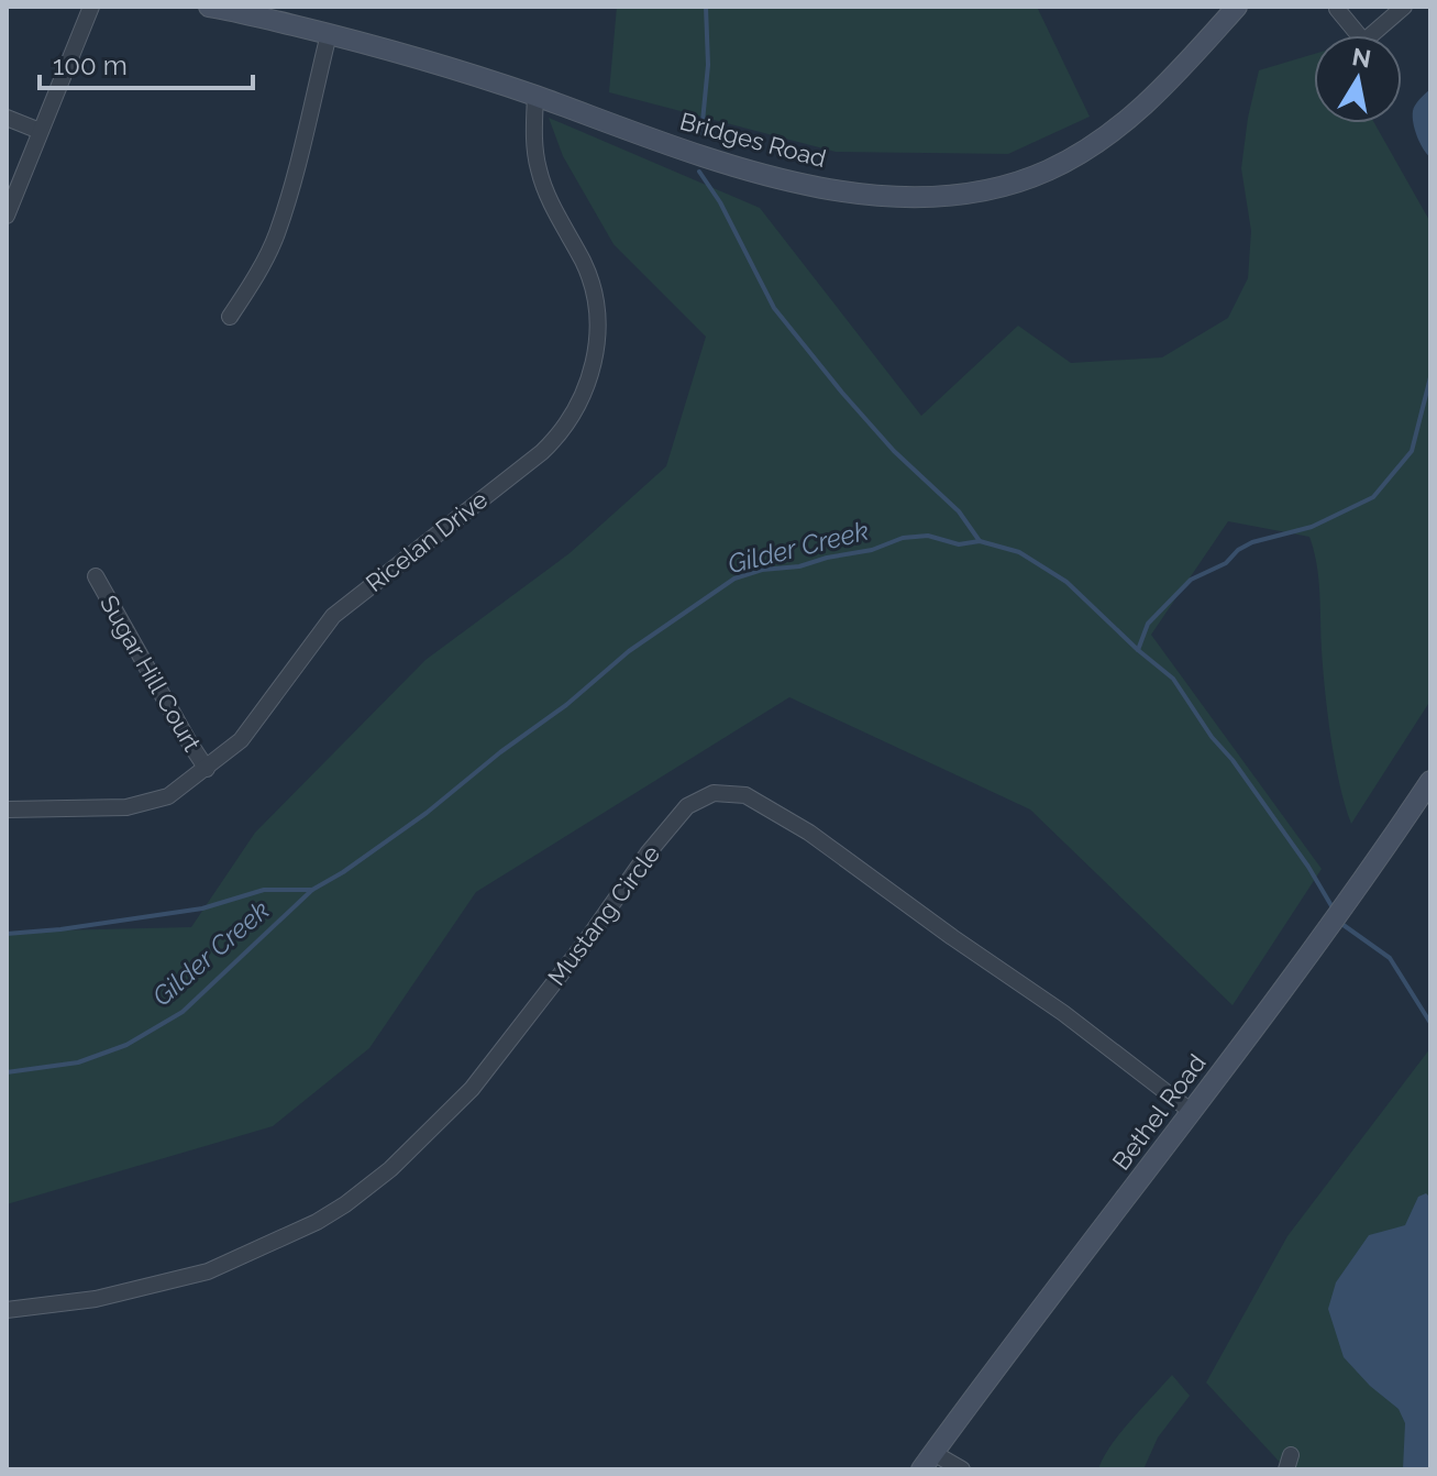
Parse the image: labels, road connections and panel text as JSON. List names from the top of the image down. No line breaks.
{"streets":{"main road":["Bridges Road","Bethel Road"],"street":["Ricelan Drive","Sugar Hill Court","Mustang Circle"]},"crossings":[["Bridges Road","Ricelan Drive"],["Ricelan Drive","Sugar Hill Court"],["Mustang Circle","Bethel Road"]],"water":["Gilder Creek"],"scale_bar":"100 m","north":"top"}
